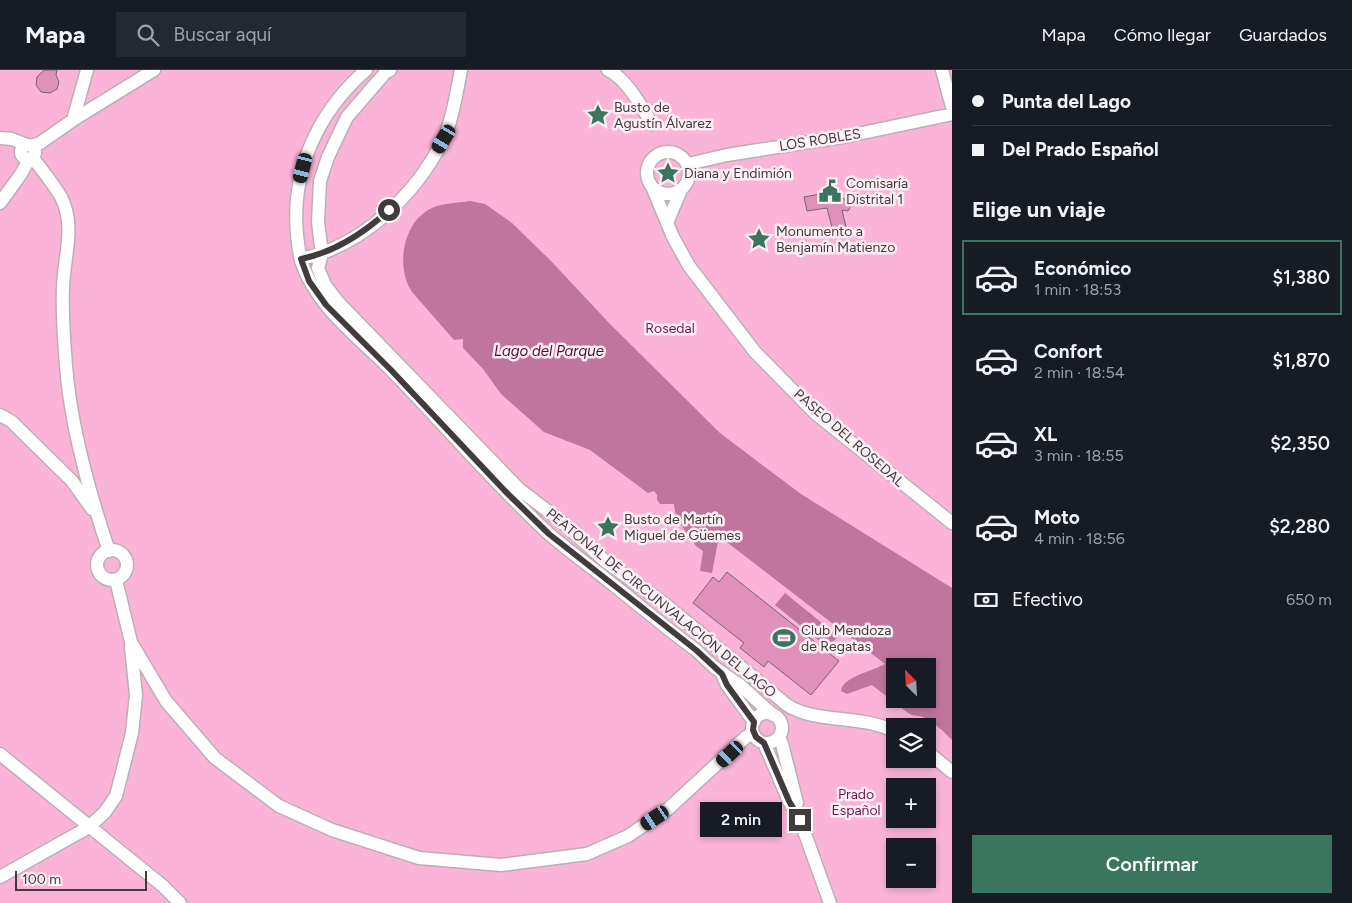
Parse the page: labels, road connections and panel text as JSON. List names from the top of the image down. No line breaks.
{"streets":{"street":["LOS ROBLES","PASEO DEL ROSEDAL","PEATONAL DE CIRCUNVALACIÓN DEL LAGO"]},"crossings":[["LOS ROBLES","PASEO DEL ROSEDAL"]],"water":["Lago del Parque"],"parks":["Rosedal","Prado Español"],"places":{"place":["Busto de Agustín Álvarez","Diana y Endimión","Monumento a Benjamín Matienzo","Busto de Martín Miguel de Güemes"],"public building":["Comisaría Distrital 1"],"sports":["Club Mendoza de Regatas"]},"scale_bar":"100 m","north":"top left","page":{"header":"Mapa","search":"Buscar aquí","nav":["Mapa","Cómo llegar","Guardados"],"banner":["Punta del Lago","Del Prado Español"],"heading":"Elige un viaje","list":[{"name":"Económico","note":"1 min · 18:53","value":"$1,380"},{"name":"Confort","note":"2 min · 18:54","value":"$1,870"},{"name":"XL","note":"3 min · 18:55","value":"$2,350"},{"name":"Moto","note":"4 min · 18:56","value":"$2,280"}],"pay":["Efectivo","650 m"],"map_buttons":["+","−"],"bubble":"2 min","buttons":"Confirmar","scale":"100 m"}}
